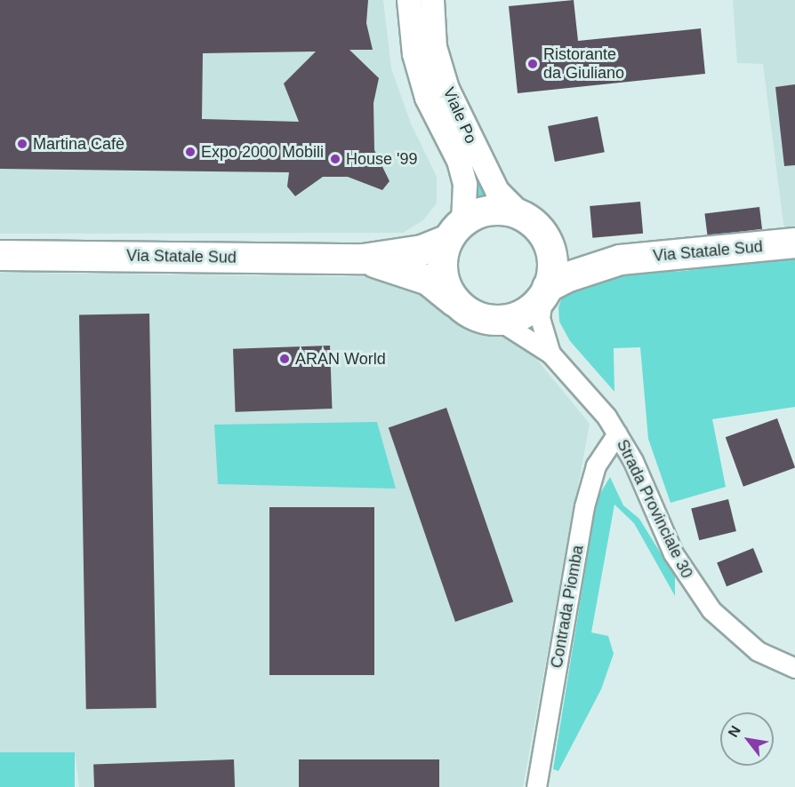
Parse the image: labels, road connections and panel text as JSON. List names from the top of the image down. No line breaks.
{"streets":{"main road":["Via Statale Sud"],"street":["Viale Po","Strada Provinciale 30","Contrada Piomba"]},"crossings":[["Viale Po","Strada Provinciale 30"],["Strada Provinciale 30","Contrada Piomba"]],"places":["Ristorante da Giuliano","Martina Cafè","Expo 2000 Mobili","House '99","ARAN World"],"north":"top left"}
